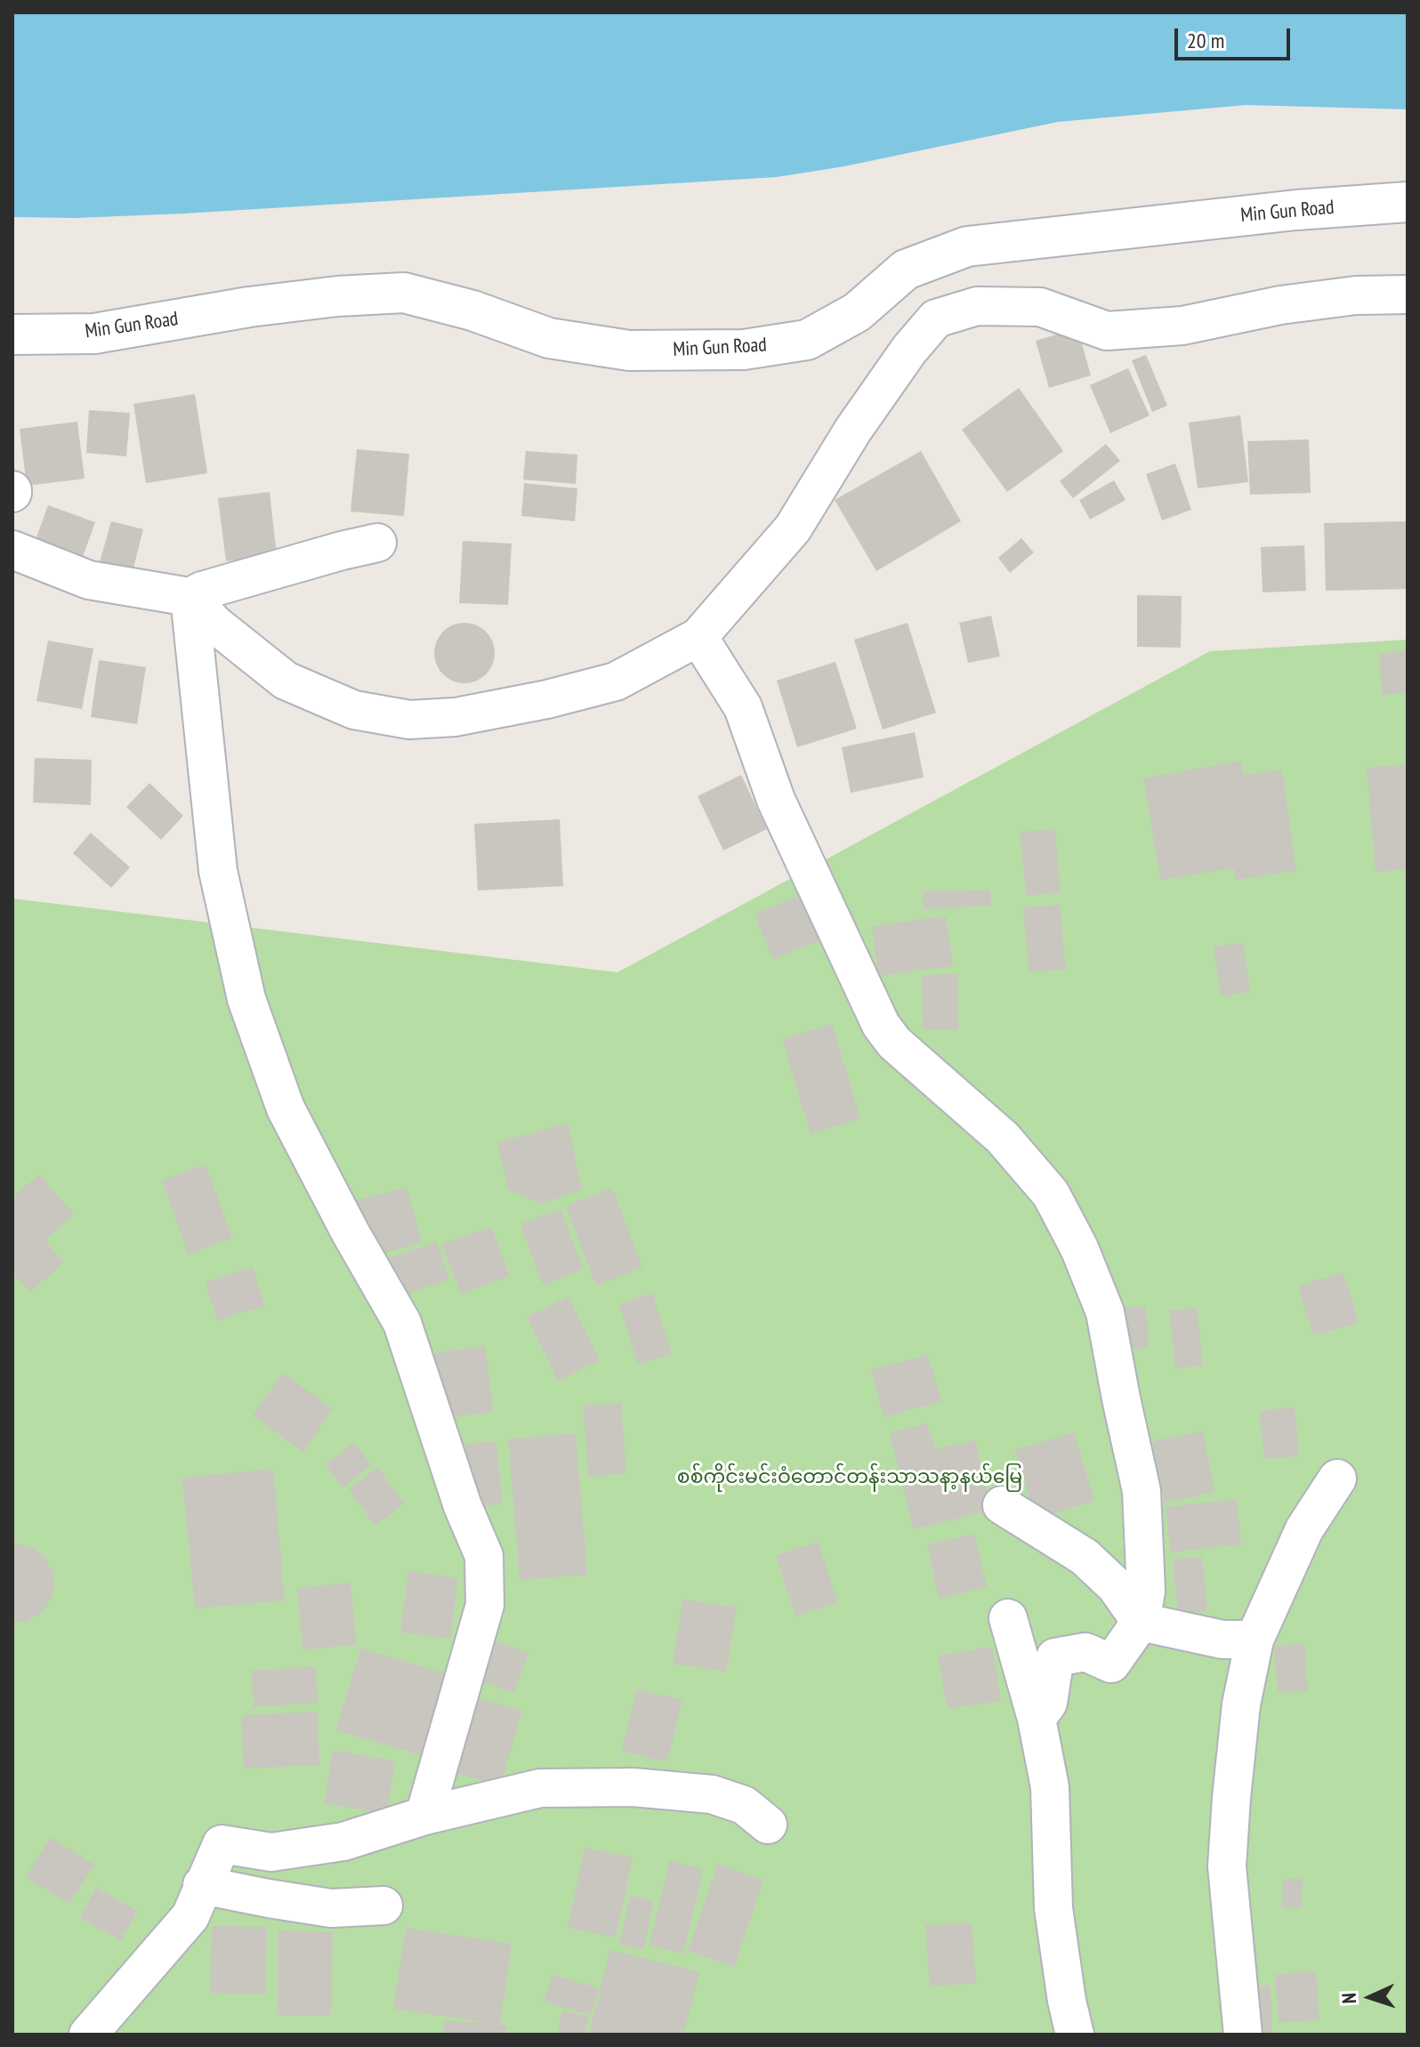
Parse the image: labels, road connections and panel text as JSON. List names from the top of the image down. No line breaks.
{"streets":{"street":["Min Gun Road"]},"parks":["စစ်ကိုင်းမင်းဝံတောင်တန်းသာသနာ့နယ်မြေ"],"scale_bar":"20 m","north":"left"}
